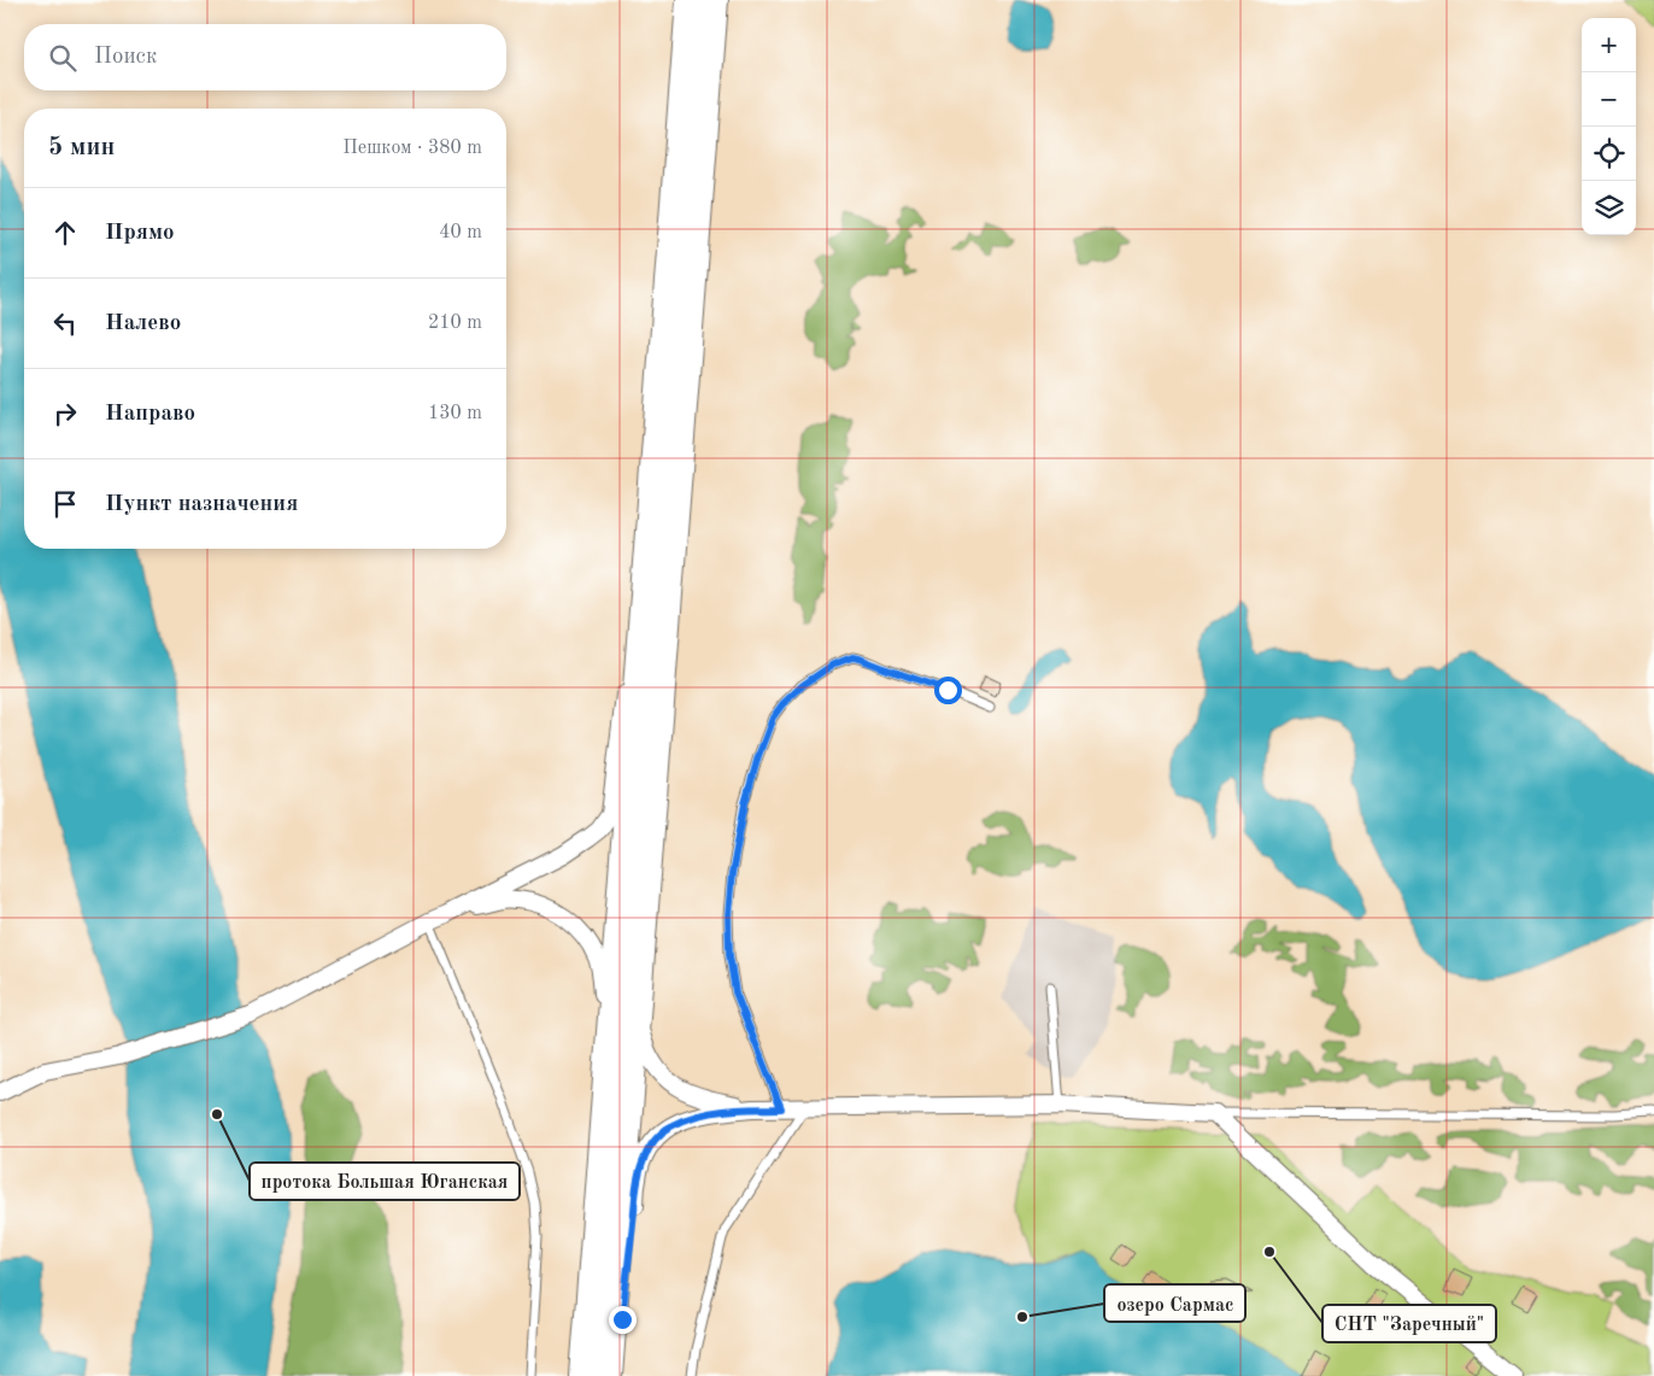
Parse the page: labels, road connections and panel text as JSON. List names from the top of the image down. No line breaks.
{"places":["протока Большая Юганская","СНТ \"Заречный\"","озеро Сармас"],"page":{"map_buttons":["+","−"],"search":"Поиск","heading":["5 мин","Пешком · 380 m"],"list":[["Прямо","40 m"],["Налево","210 m"],["Направо","130 m"],"Пункт назначения"]}}
